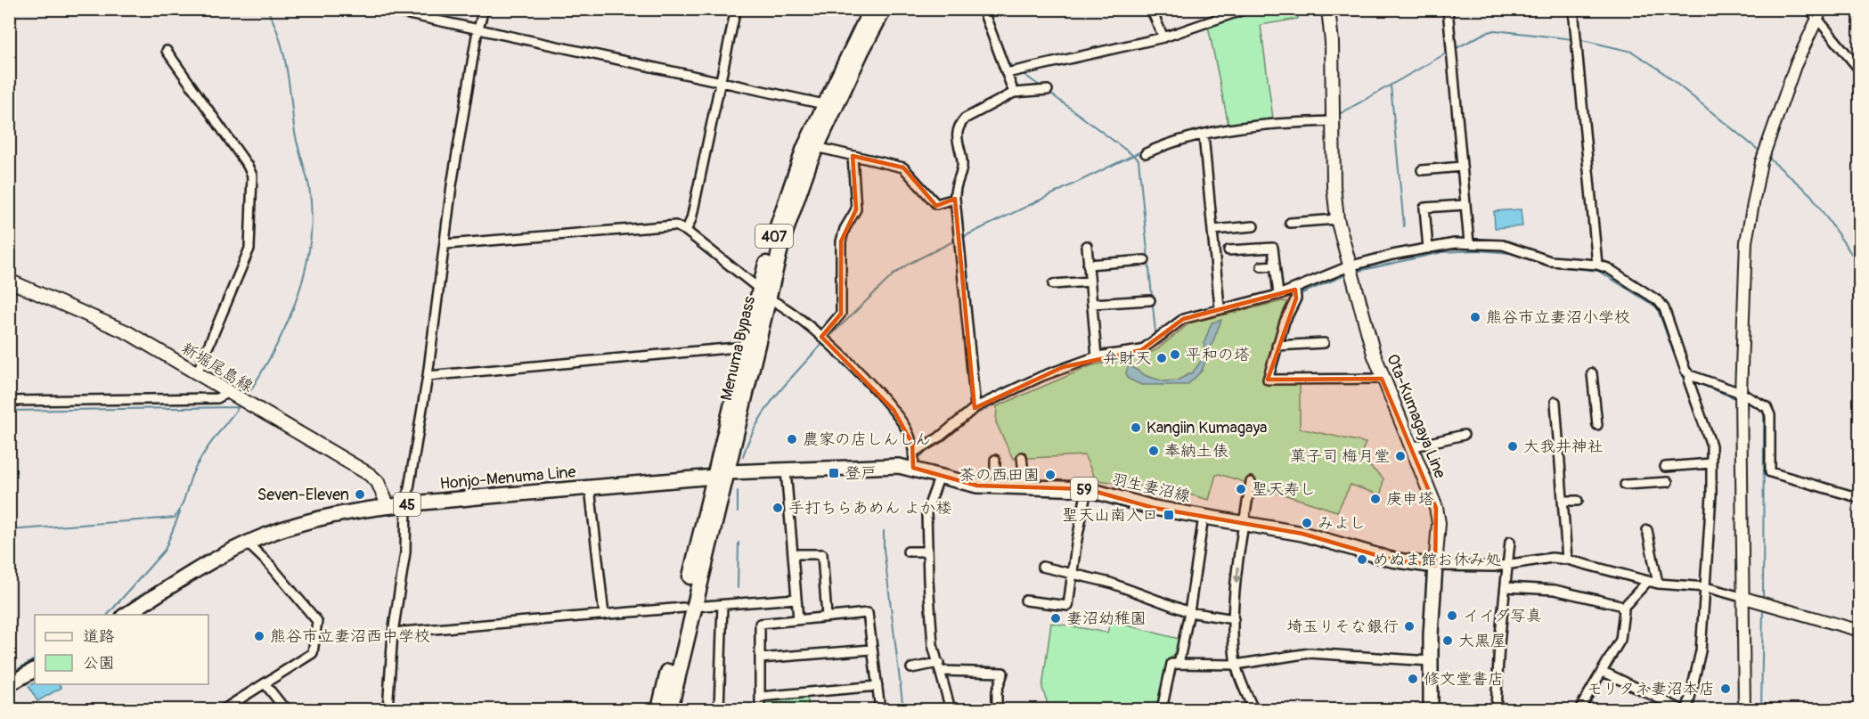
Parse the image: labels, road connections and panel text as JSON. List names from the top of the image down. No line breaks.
{"streets":{"highway":["407","Menuma Bypass"],"main road":["新堀尾島線","Ota-Kumagaya Line","Honjo-Menuma Line","羽生妻沼線","59","45"]},"crossings":[["Menuma Bypass","Honjo-Menuma Line"],["Menuma Bypass","羽生妻沼線"],["新堀尾島線","Honjo-Menuma Line"],["Ota-Kumagaya Line","羽生妻沼線"],["Honjo-Menuma Line","羽生妻沼線"]],"places":{"other":["熊谷市立妻沼小学校","平和の塔","弁財天","Kangiin Kumagaya","農家の店しんしん","大我井神社","奉納土俵","菓子司 梅月堂","茶の西田園","聖天寿し","Seven-Eleven","庚申塔","手打ちらあめん よか楼","みよし","めぬま館お休み処","イイダ写真","妻沼幼稚園","埼玉りそな銀行","熊谷市立妻沼西中学校","大黒屋","修文堂書店","モリタネ妻沼本店"],"transit":["登戸","聖天山南入口"]},"legend":["道路","公園"]}
